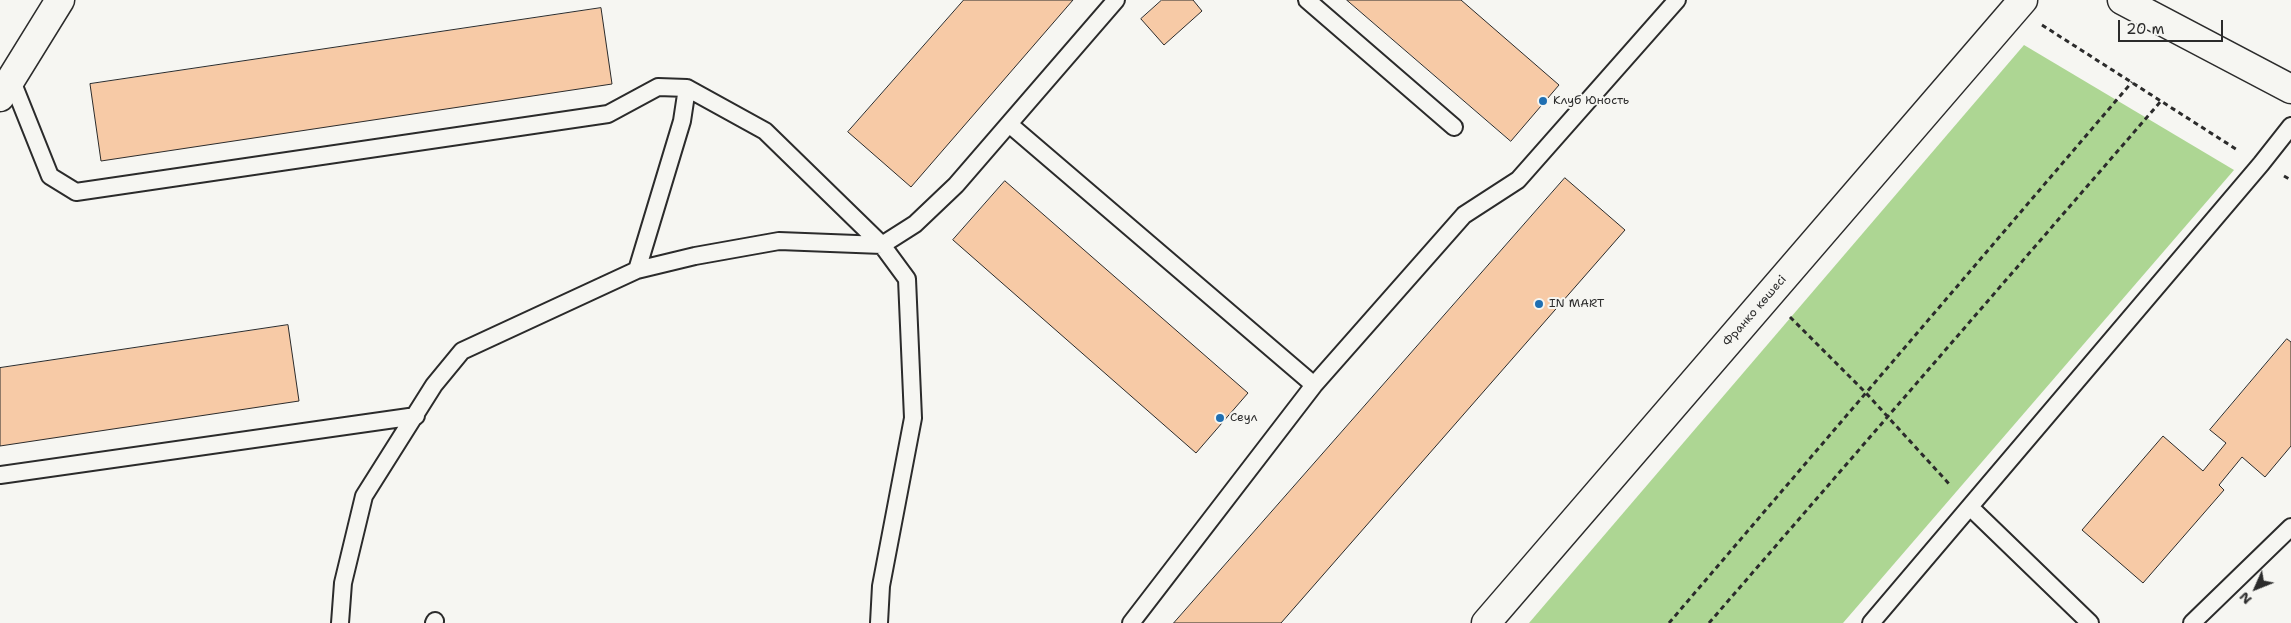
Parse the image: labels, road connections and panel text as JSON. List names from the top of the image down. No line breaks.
{"streets":{"street":["Франко көшесі"]},"places":["Клуб Юность","IN MART","Сеул"],"scale_bar":"20 m","north":"bottom left"}
